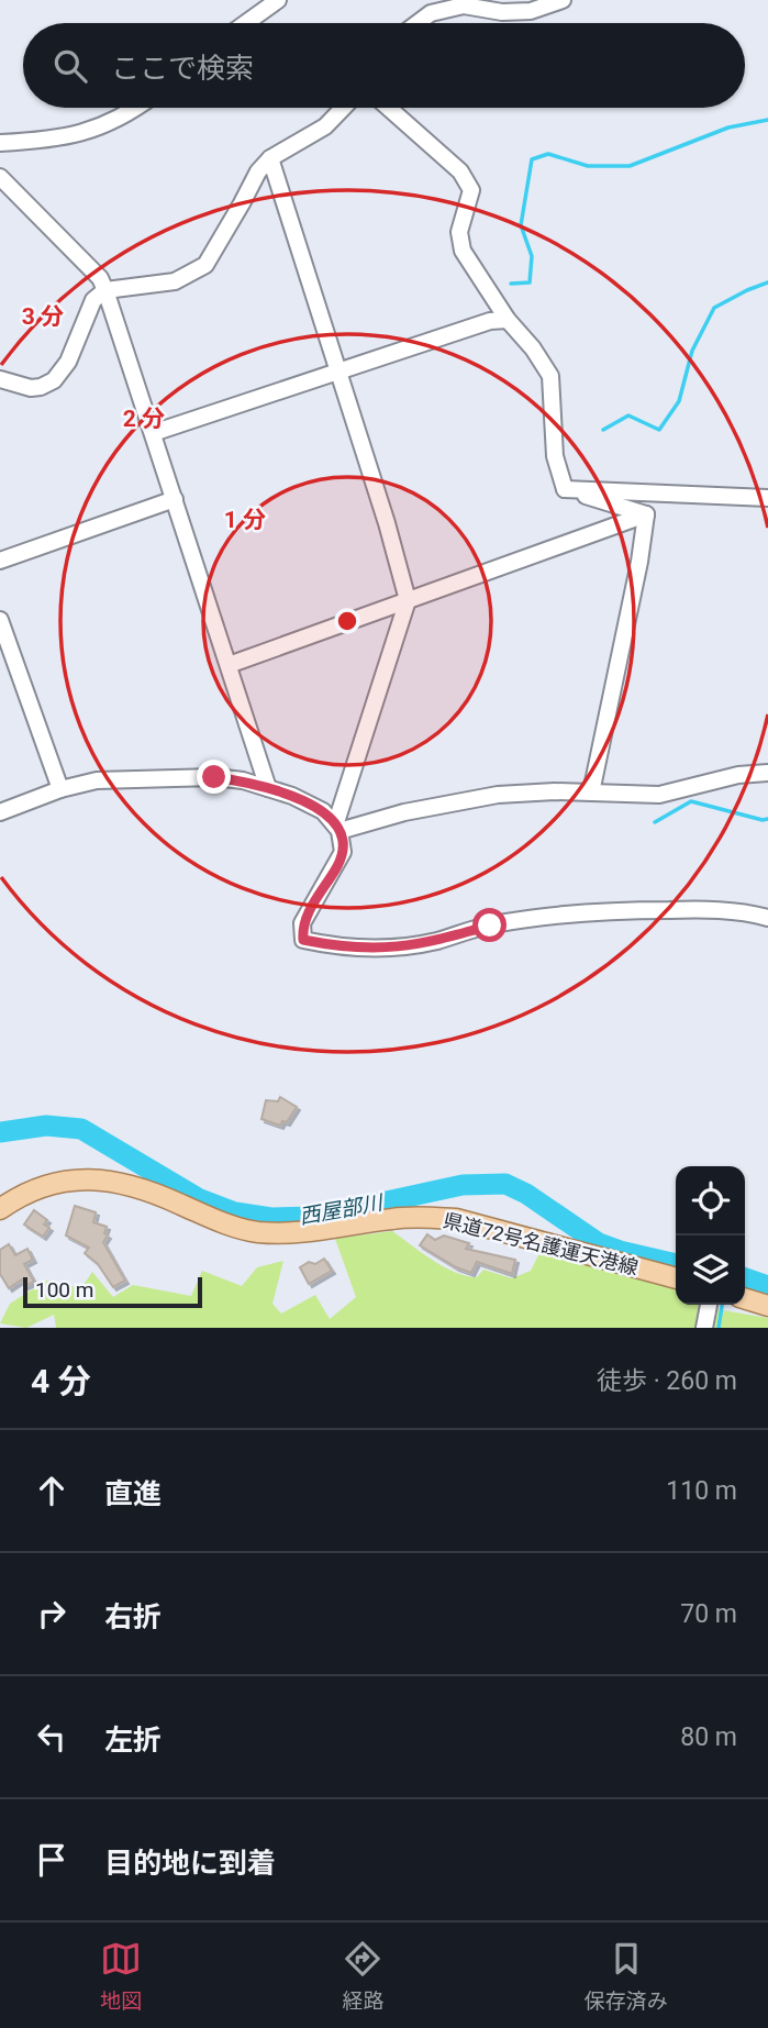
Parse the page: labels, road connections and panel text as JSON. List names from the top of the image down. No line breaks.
{"streets":{"main road":["県道72号名護運天港線"]},"water":["西屋部川"],"scale_bar":"100 m","page":{"search":"ここで検索","scale":"100 m","heading":["4 分","徒歩 · 260 m"],"list":[["直進","110 m"],["右折","70 m"],["左折","80 m"],"目的地に到着"],"nav":["地図","経路","保存済み"]},"rings":["3 分","2 分","1 分"]}
